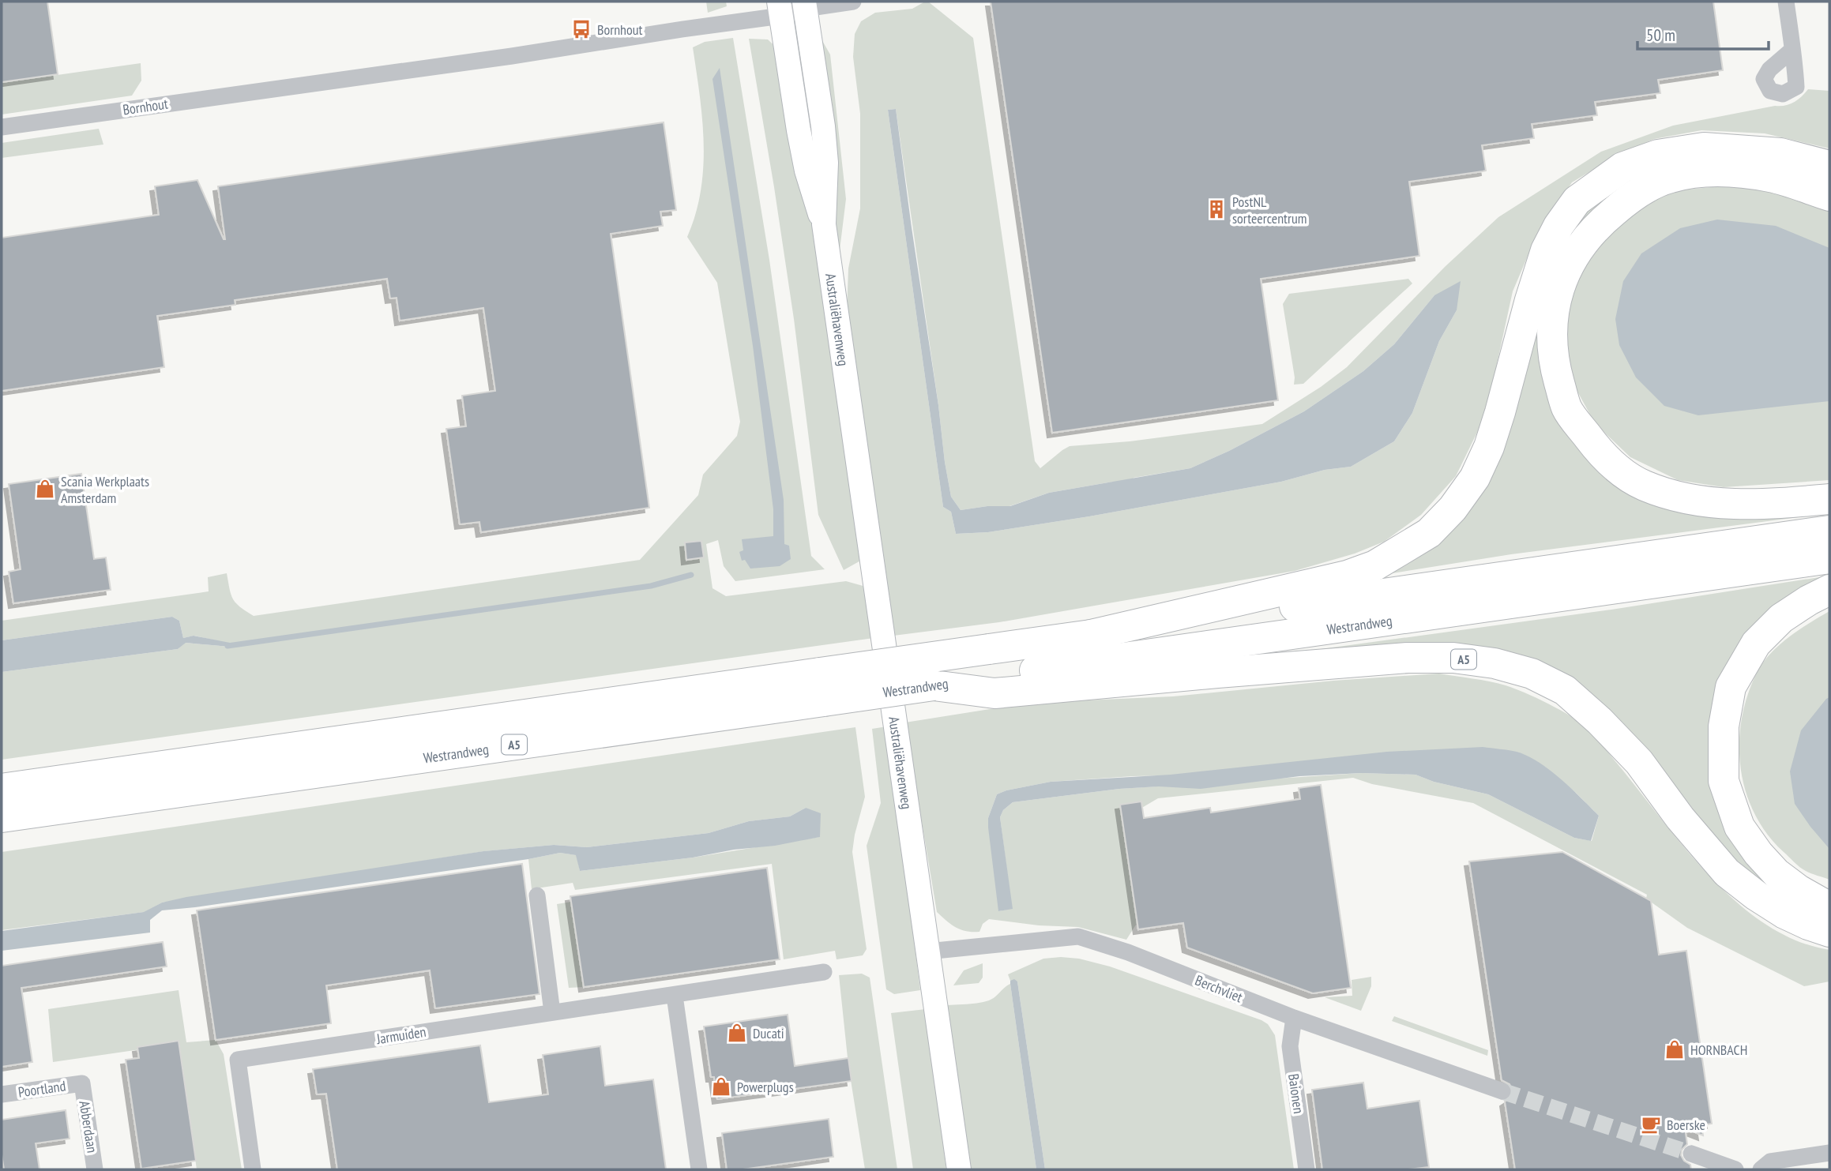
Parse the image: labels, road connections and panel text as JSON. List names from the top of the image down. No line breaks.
{"streets":{"highway":["Westrandweg","A5"],"street":["Bornhout","Australiëhavenweg","Berchvliet","Jarmuiden","Poortland","Baionen","Abberdaan"]},"crossings":[["Bornhout","Australiëhavenweg"],["Australiëhavenweg","Berchvliet"],["Westrandweg","A5"],["Berchvliet","Baionen"],["Poortland","Abberdaan"]],"places":{"bus stop":["Bornhout"],"building":["PostNL sorteercentrum"],"shop":["Scania Werkplaats Amsterdam","Ducati","HORNBACH","Powerplugs"],"cafe":["Boerske"]},"scale_bar":"50 m"}
